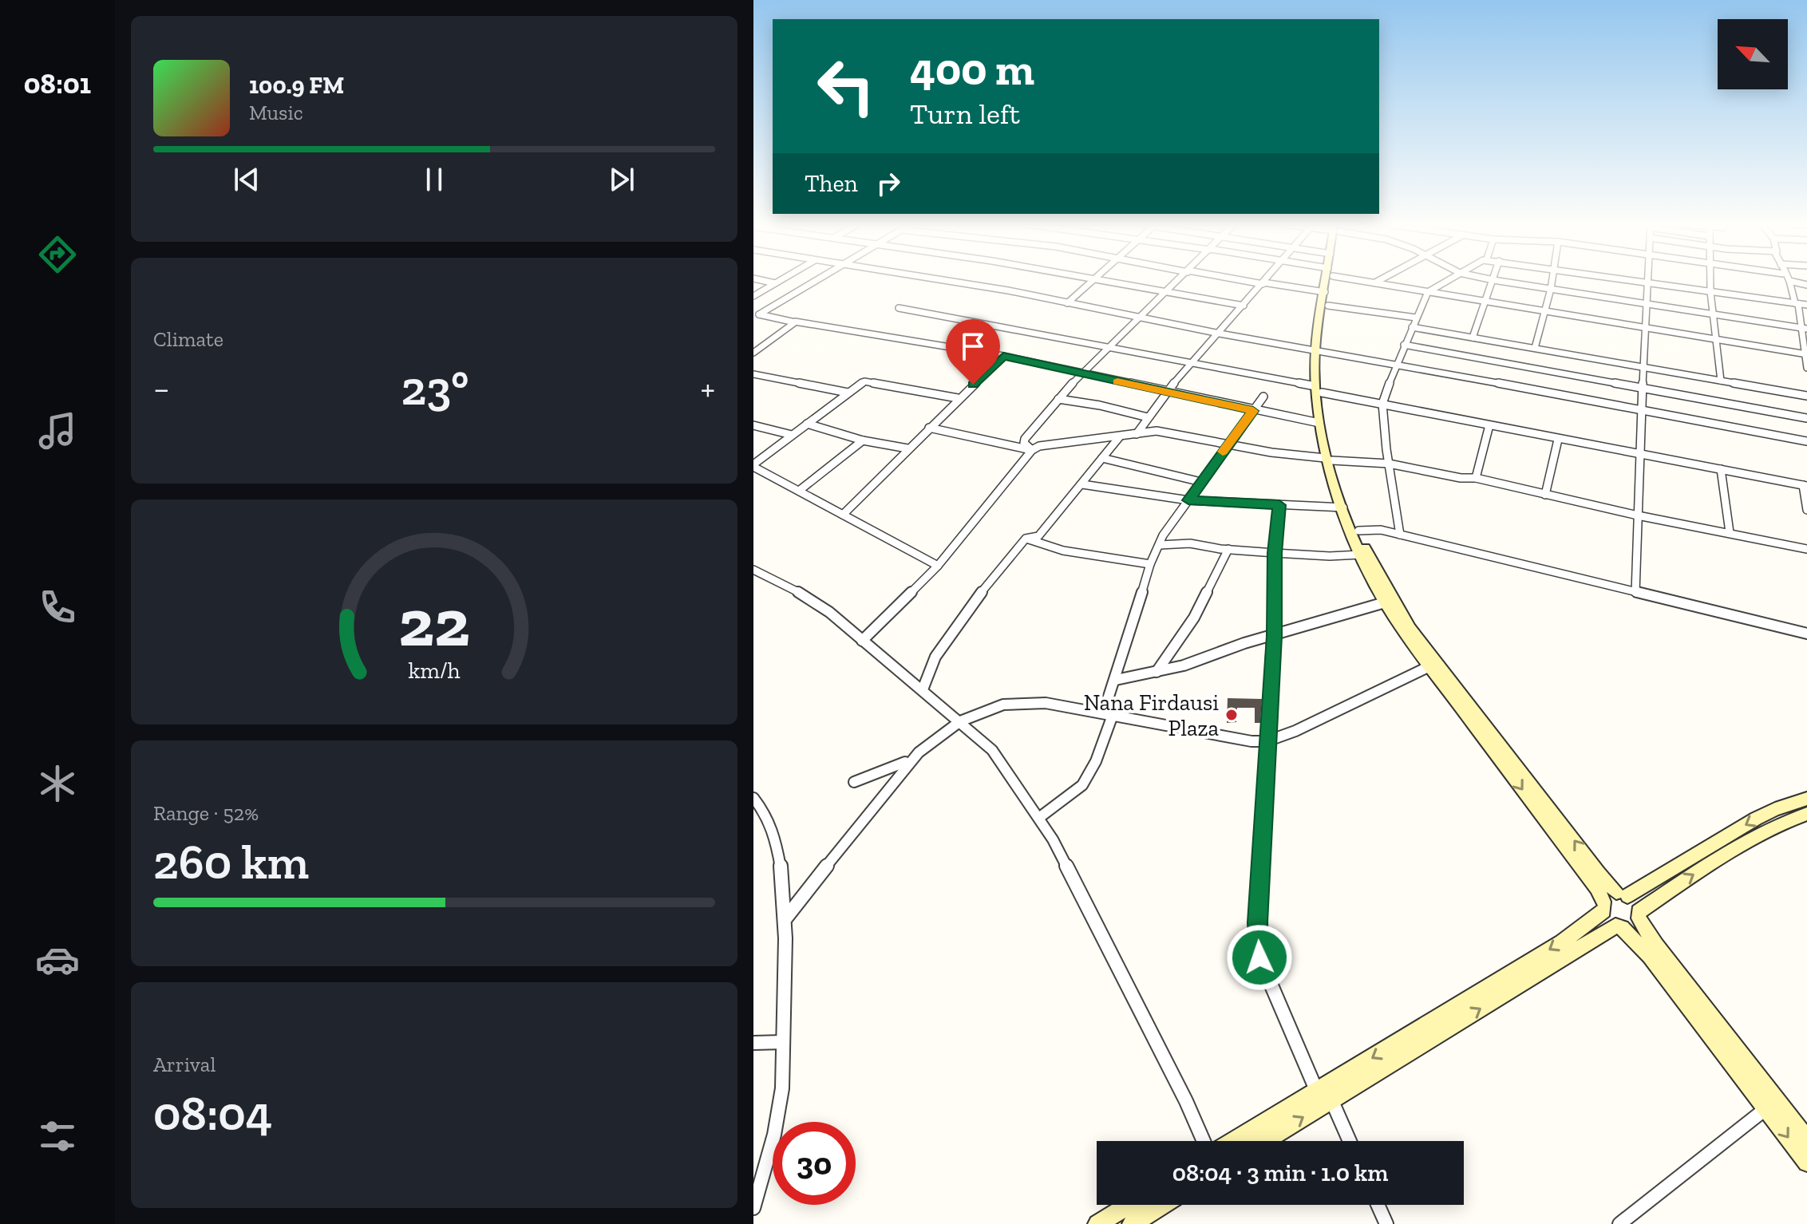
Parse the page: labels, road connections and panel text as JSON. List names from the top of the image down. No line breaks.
{"places":["Nana Firdausi Plaza"],"north":"top left","page":{"tabs":"08:01","turn":["400 m","Turn left"],"song":["100.9 FM","Music"],"then":"Then","tile":["Climate",["Range · 52%","260 km"],["Arrival","08:04"]],"heat":["−","23°","+"],"limit":"30","trip":"08:04 · 3 min · 1.0 km","gauge":["22","km/h"]}}
